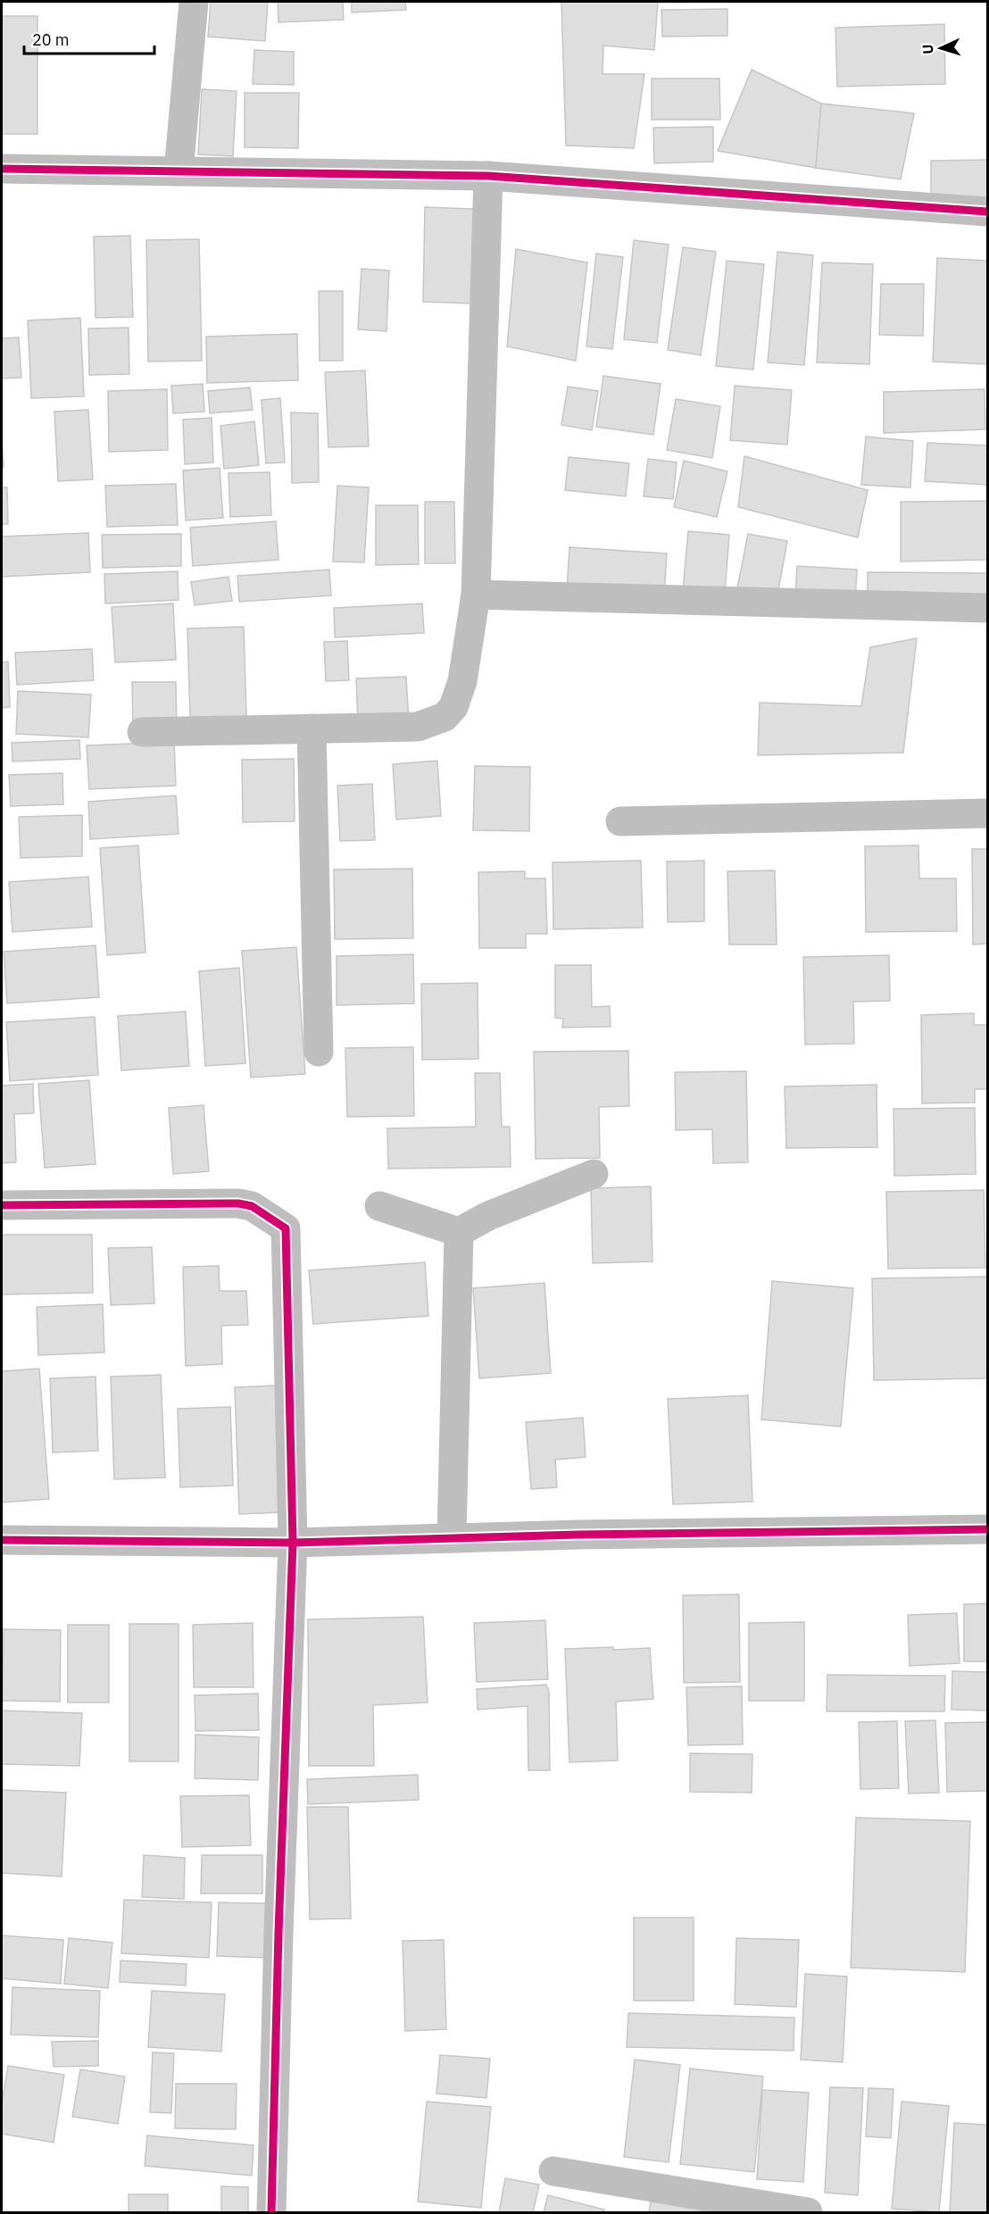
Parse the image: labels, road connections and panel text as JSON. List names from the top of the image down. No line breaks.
{"scale_bar":"20 m","north":"left"}
